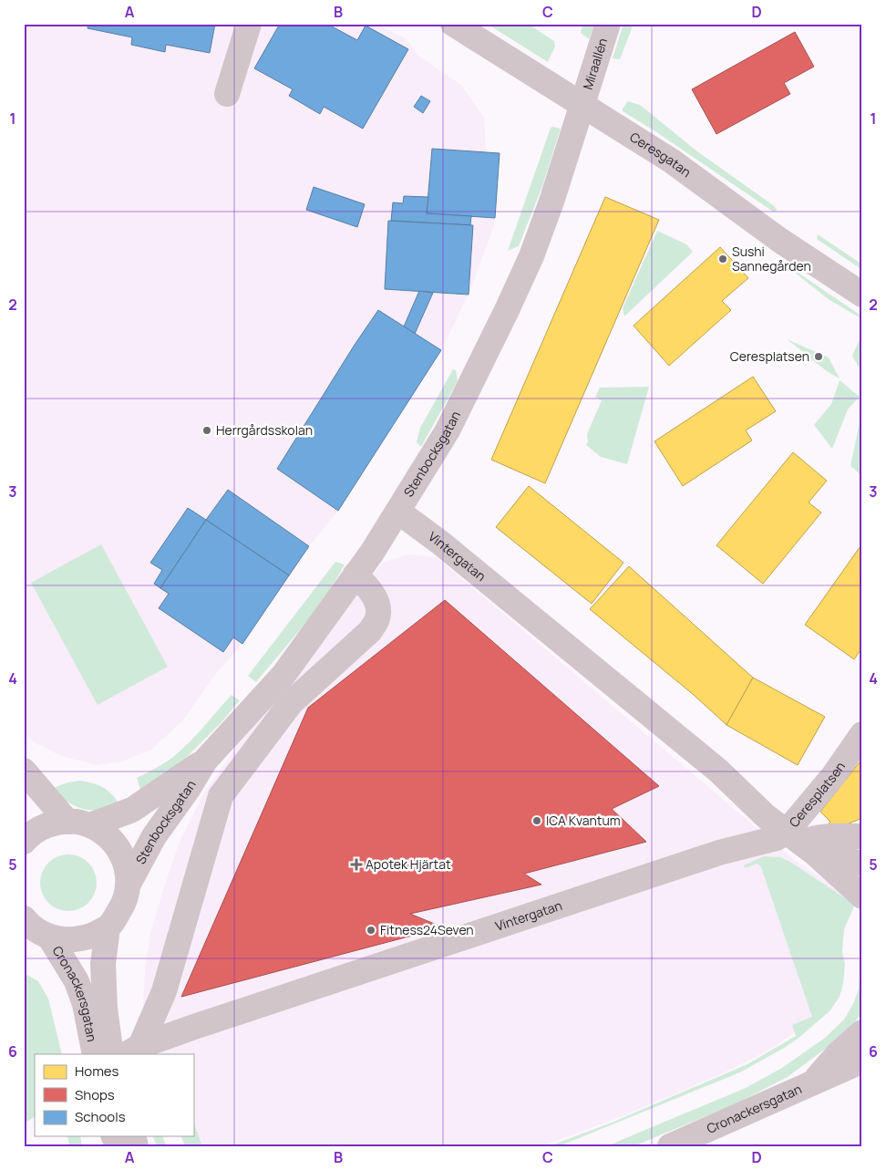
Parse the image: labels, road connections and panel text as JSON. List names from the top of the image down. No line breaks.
{"streets":{"street":["Miraallén","Ceresgatan","Stenbocksgatan","Vintergatan","Ceresplatsen","Cronackersgatan"]},"crossings":[["Miraallén","Ceresgatan"],["Miraallén","Stenbocksgatan"],["Ceresgatan","Stenbocksgatan"],["Stenbocksgatan","Vintergatan"],["Vintergatan","Ceresplatsen"]],"places":{"other":["Sushi Sannegården","Ceresplatsen","Herrgårdsskolan","ICA Kvantum","Fitness24Seven"],"health":["Apotek Hjärtat"]},"legend":["Homes","Shops","Schools"],"grid":{"columns":["A","B","C","D"],"rows":["1","2","3","4","5","6"]}}
